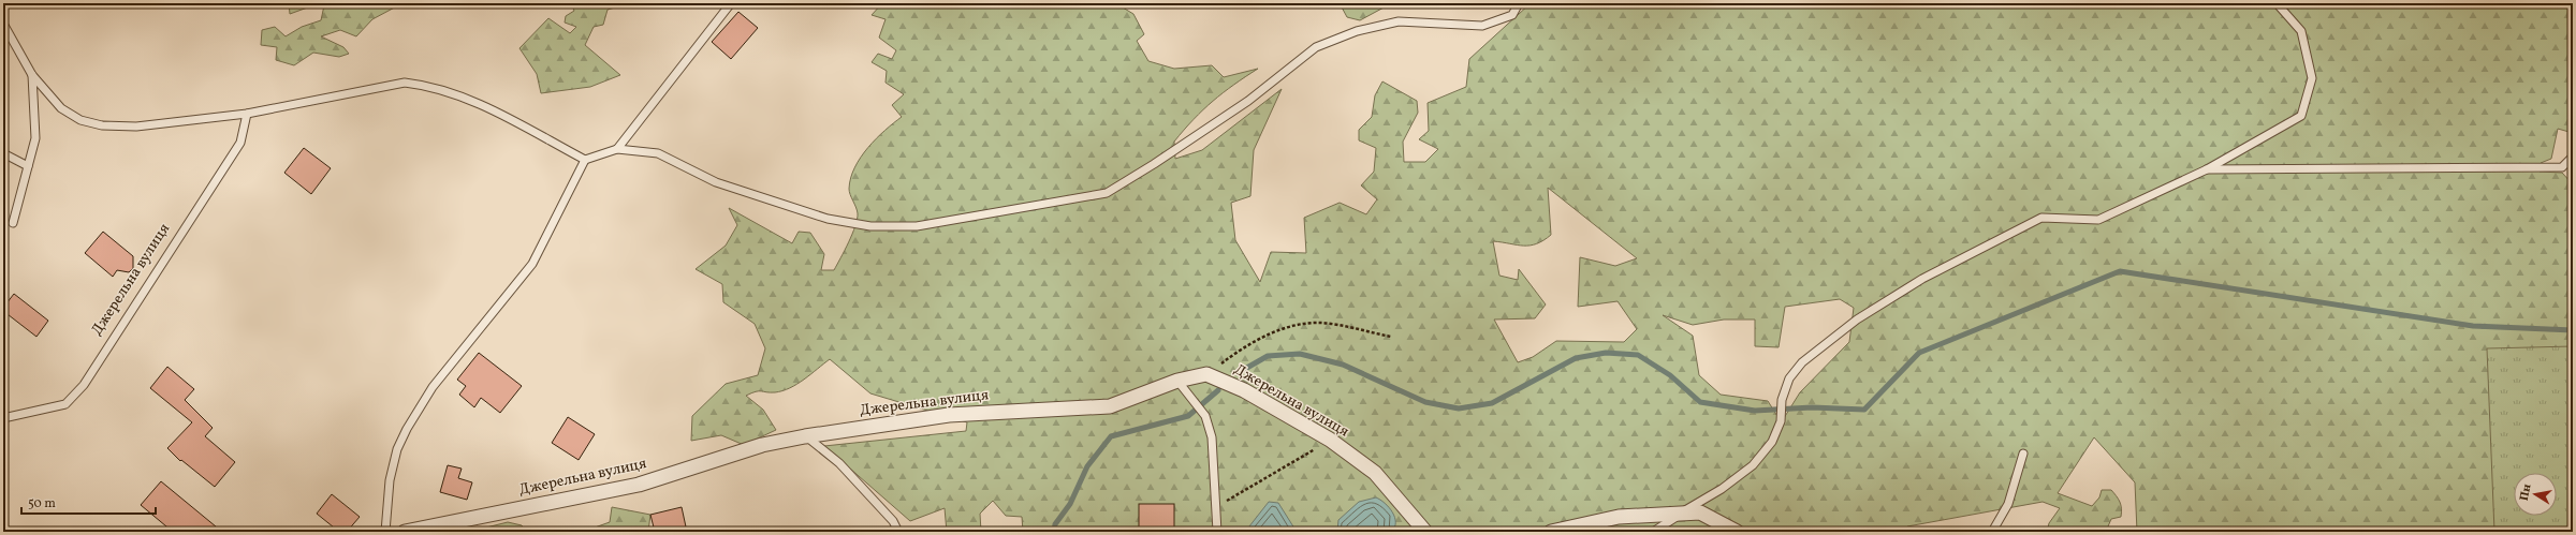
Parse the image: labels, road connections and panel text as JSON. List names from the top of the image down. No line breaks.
{"streets":{"street":["Джерельна вулиця"]},"scale_bar":"50 m","north":"left"}
